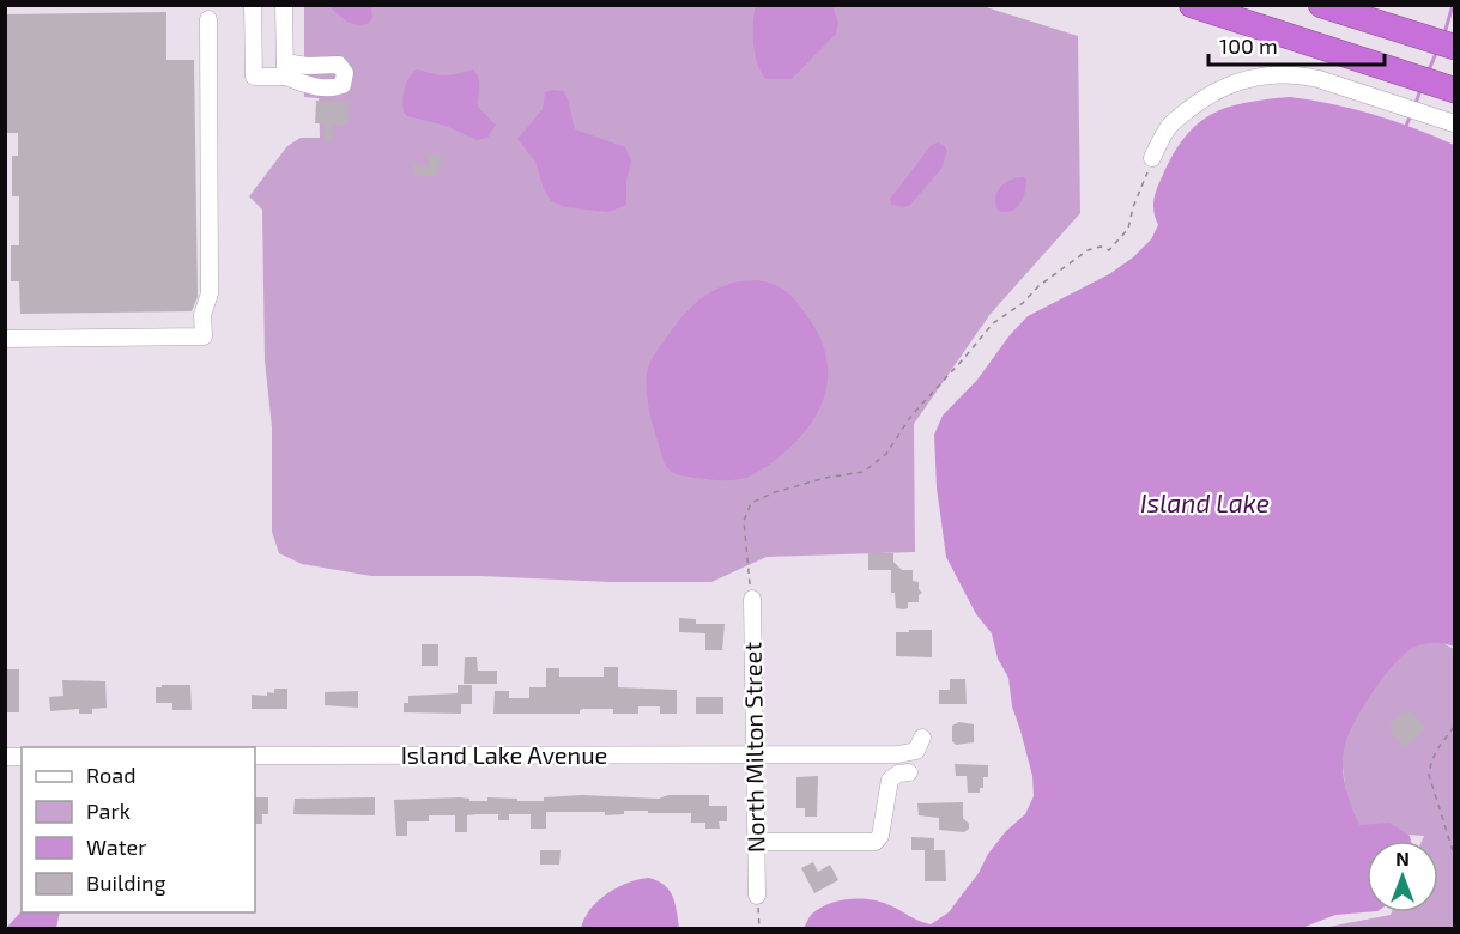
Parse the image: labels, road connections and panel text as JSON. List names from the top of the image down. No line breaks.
{"streets":{"street":["North Milton Street","Island Lake Avenue"]},"crossings":[["North Milton Street","Island Lake Avenue"]],"water":["Island Lake"],"legend":["Road","Park","Water","Building"],"scale_bar":"100 m","north":"top"}
